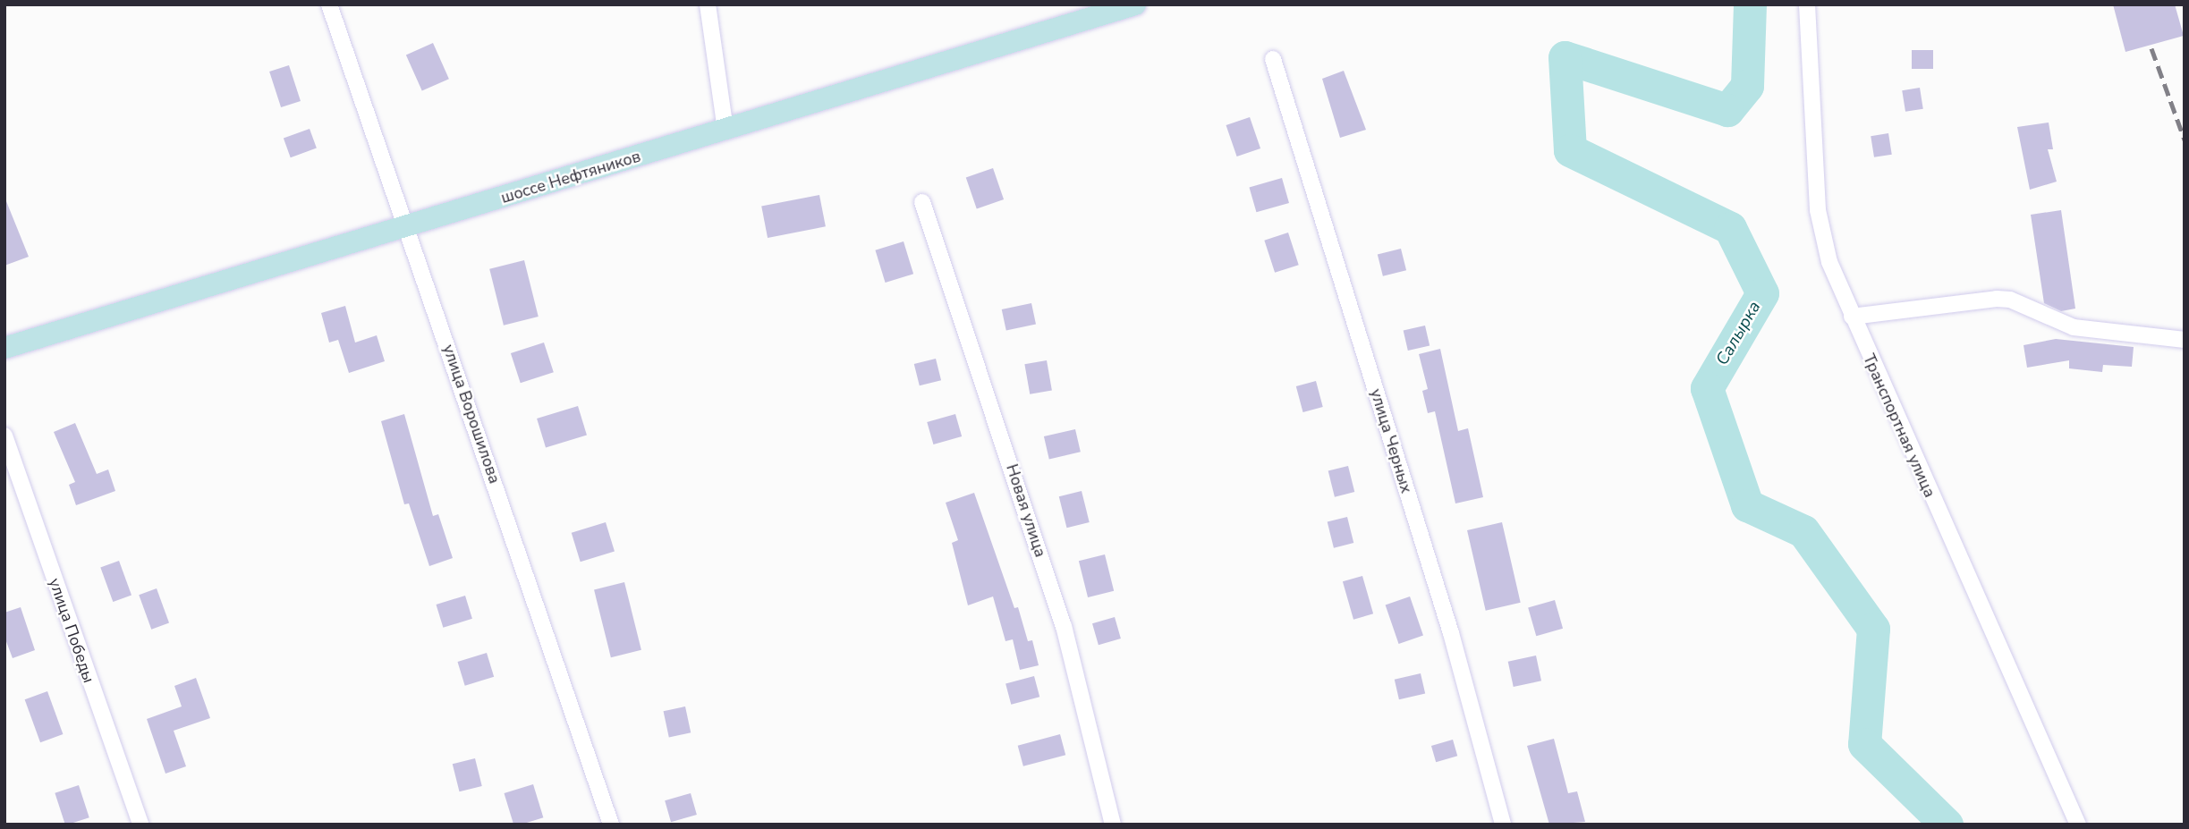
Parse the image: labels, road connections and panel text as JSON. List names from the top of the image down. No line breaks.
{"streets":{"main road":["шоссе Нефтяников"],"street":["улица Ворошилова","Транспортная улица","улица Черных","Новая улица","улица Победы"]},"crossings":[["шоссе Нефтяников","улица Ворошилова"]],"water":["Салырка"]}
